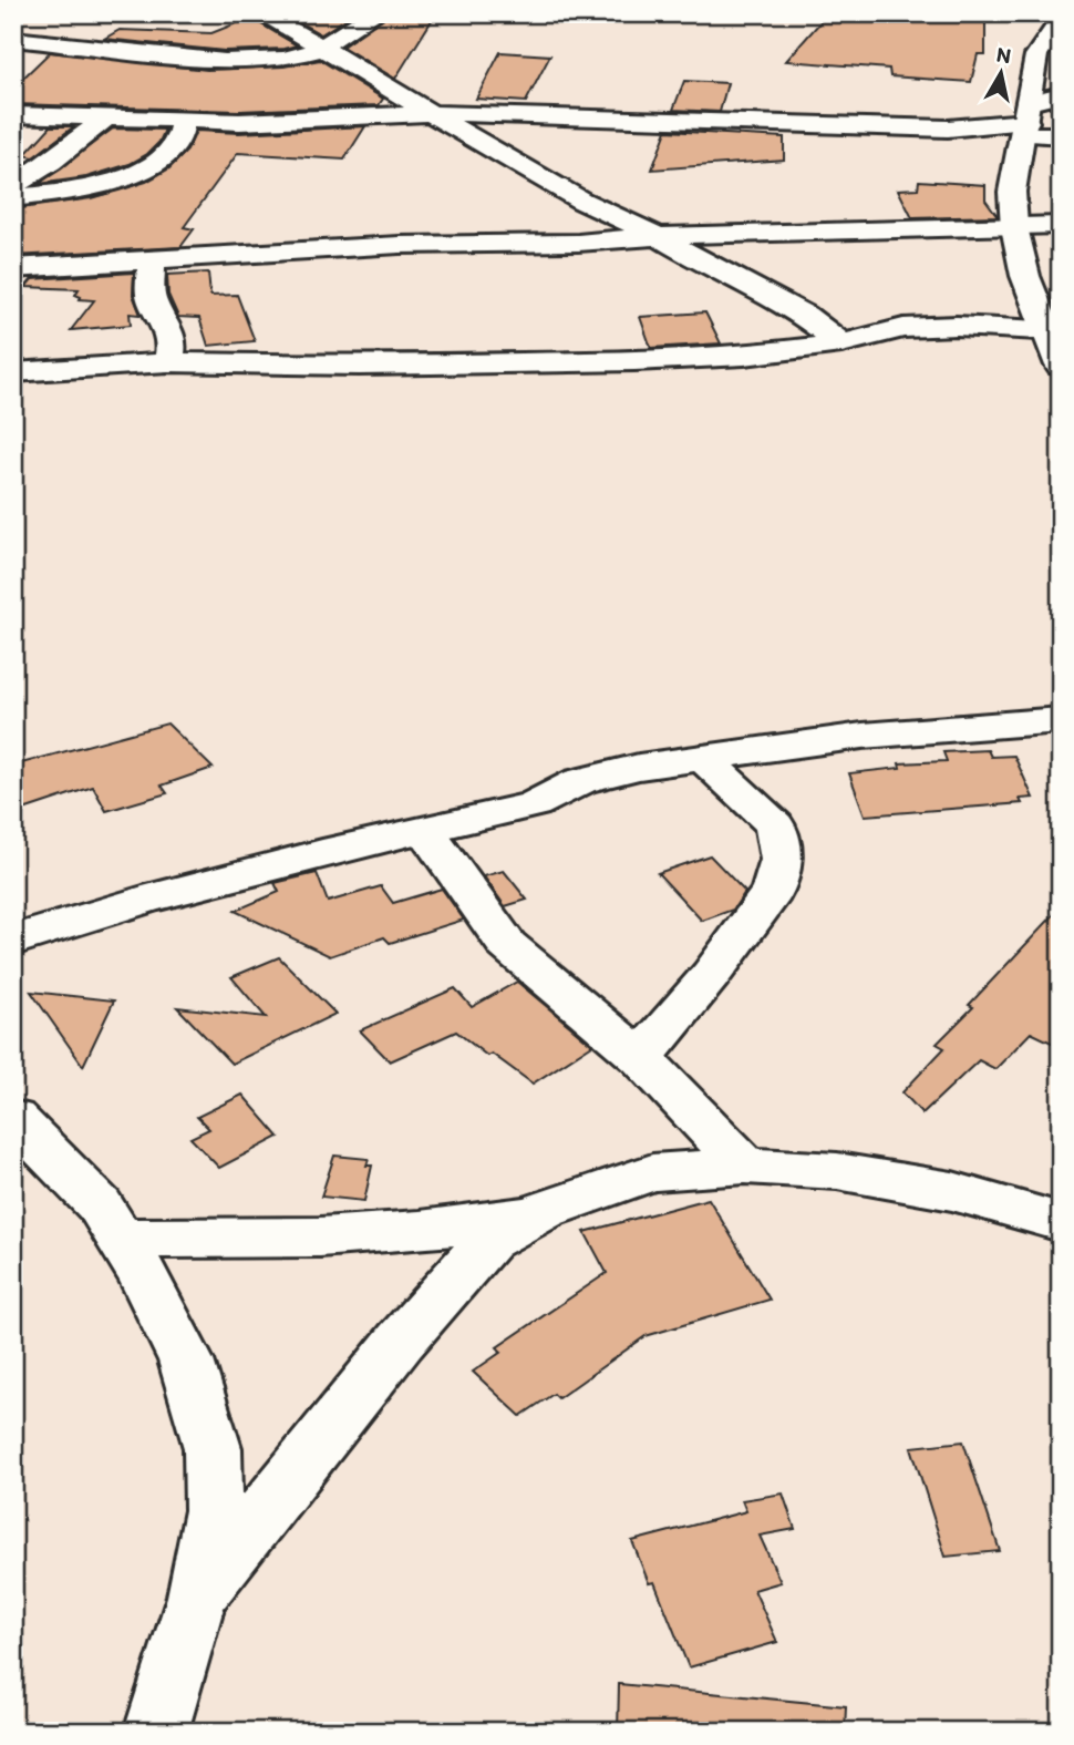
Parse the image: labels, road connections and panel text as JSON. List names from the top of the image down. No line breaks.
{"north":"top"}
